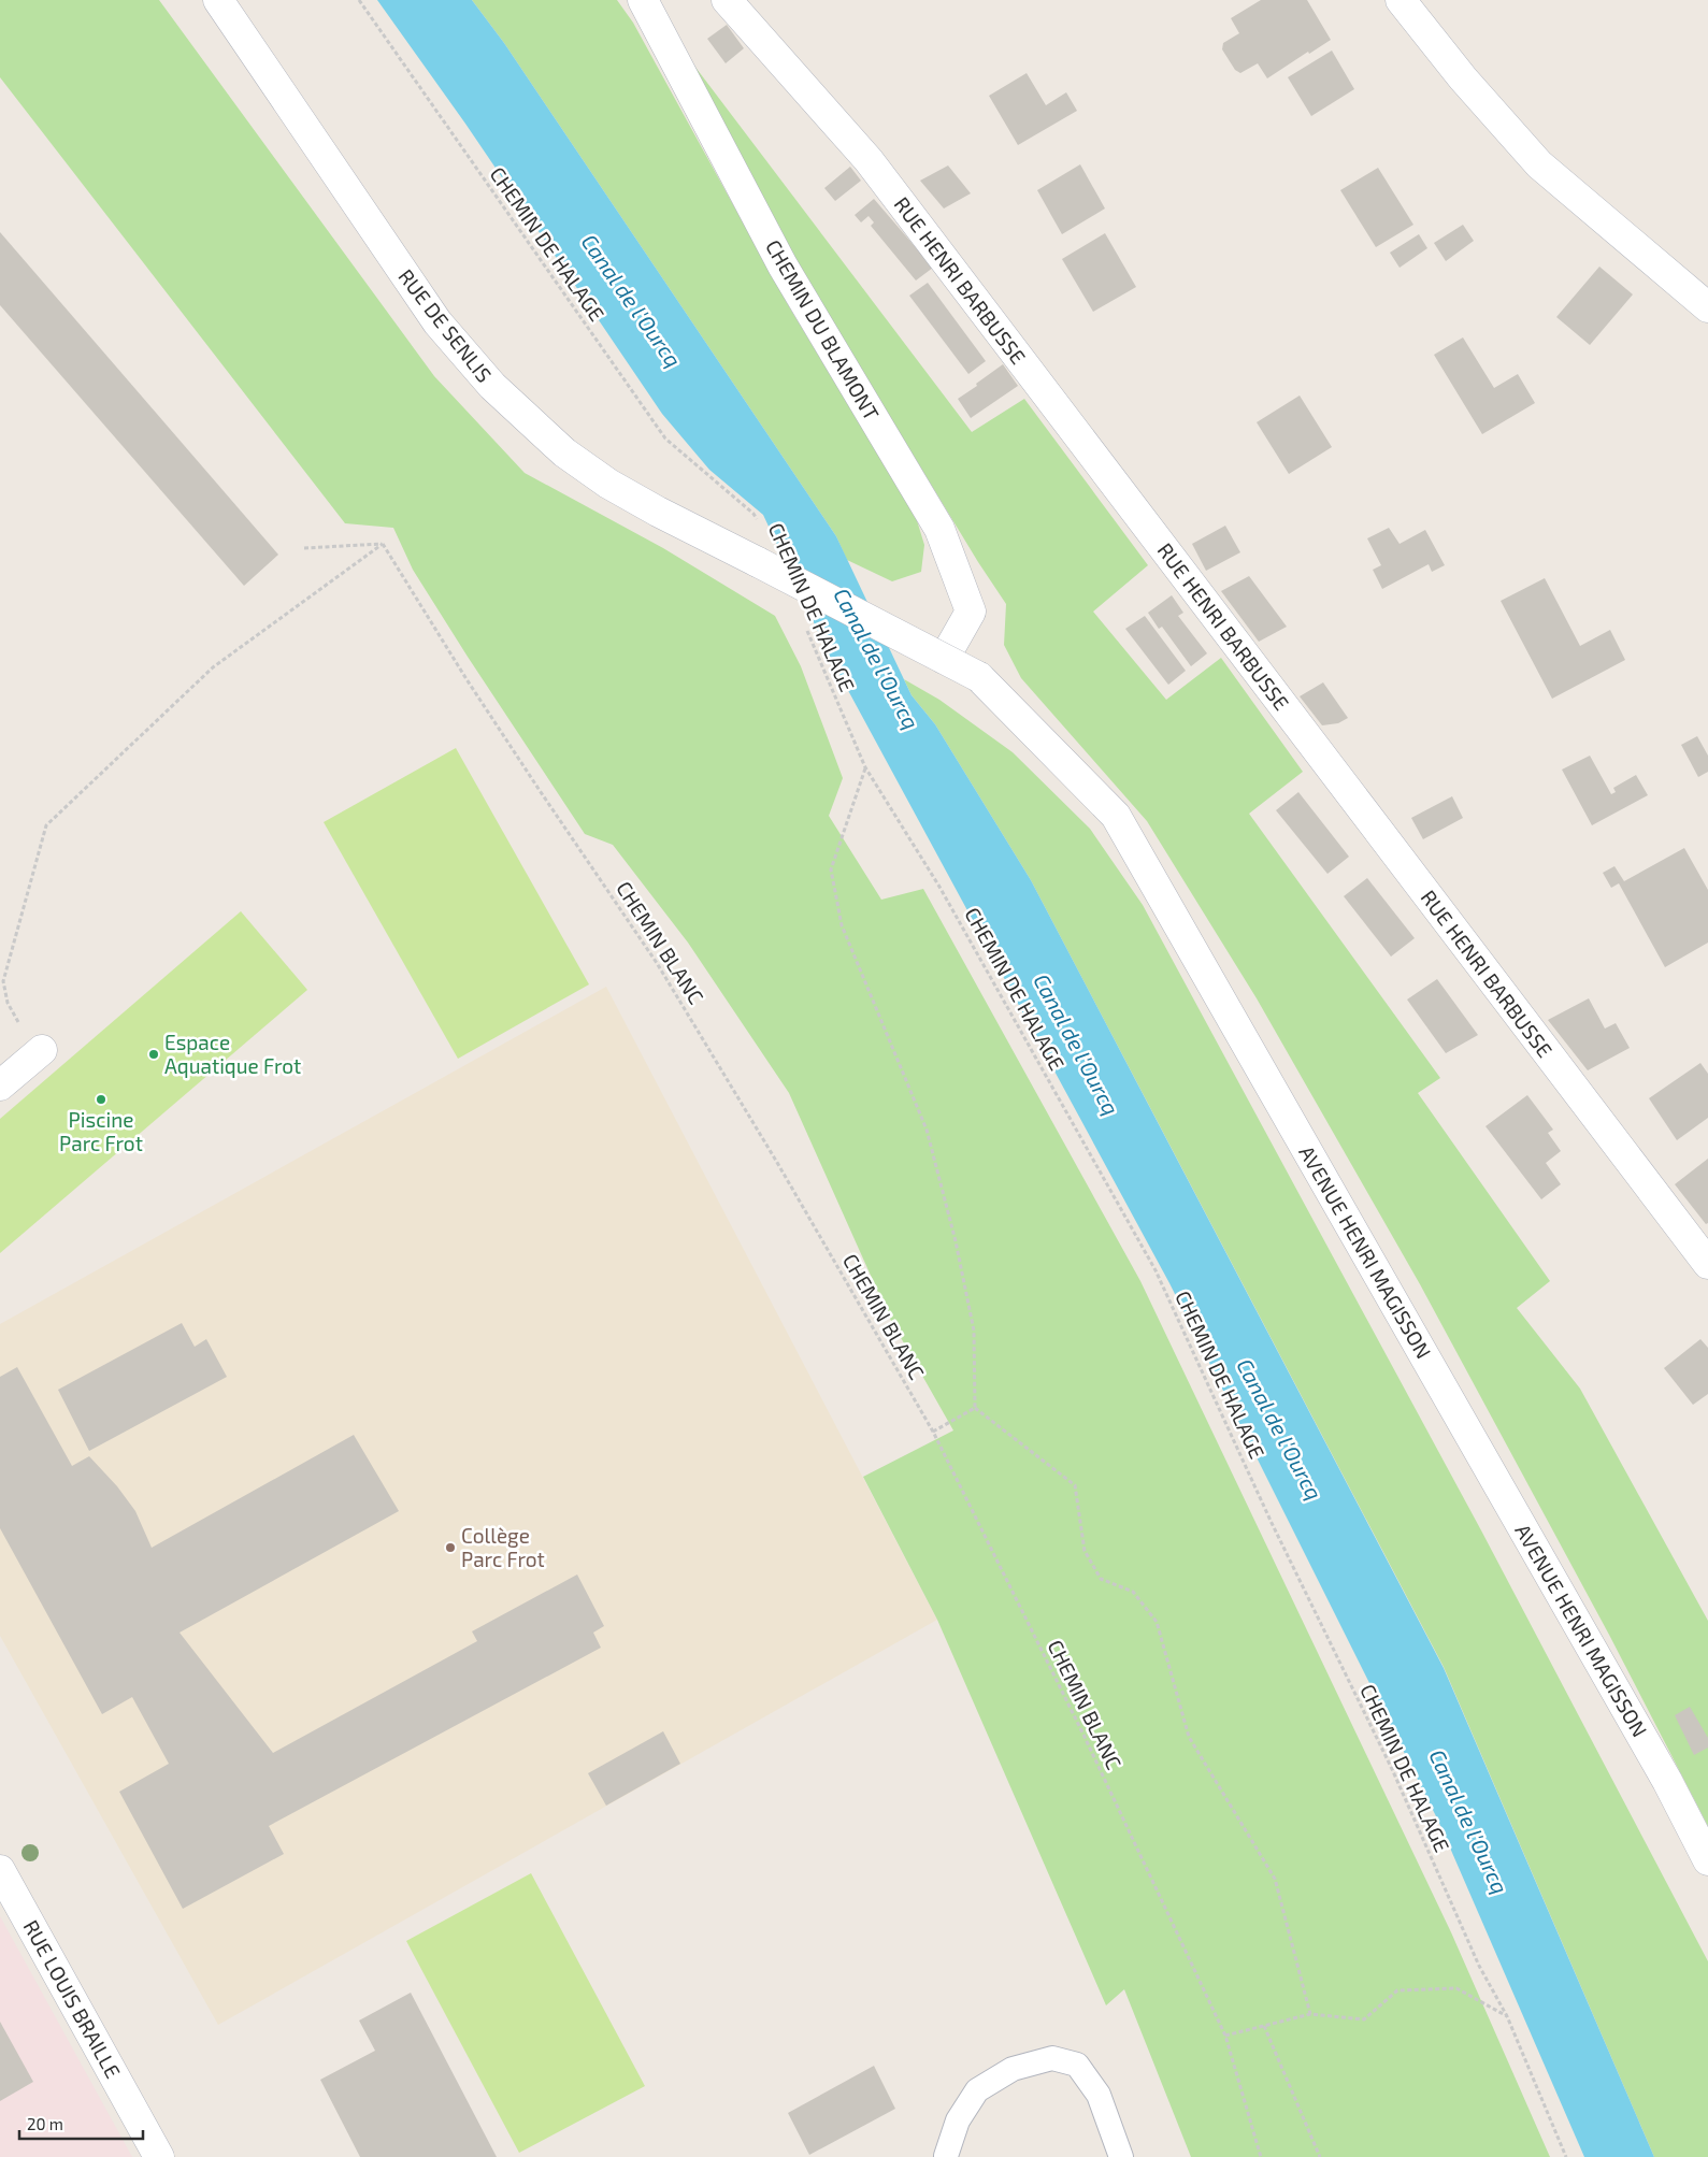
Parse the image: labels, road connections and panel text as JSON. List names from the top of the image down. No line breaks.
{"streets":{"street":["RUE HENRI BARBUSSE","RUE DE SENLIS","CHEMIN DU BLAMONT","AVENUE HENRI MAGISSON","RUE LOUIS BRAILLE"],"path":["CHEMIN DE HALAGE","CHEMIN BLANC"]},"crossings":[["RUE DE SENLIS","CHEMIN DU BLAMONT"],["RUE DE SENLIS","AVENUE HENRI MAGISSON"],["CHEMIN DU BLAMONT","AVENUE HENRI MAGISSON"]],"water":["Canal de l'Ourcq"],"places":["Espace Aquatique Frot","Piscine Parc Frot","Collège Parc Frot"],"scale_bar":"20 m"}
